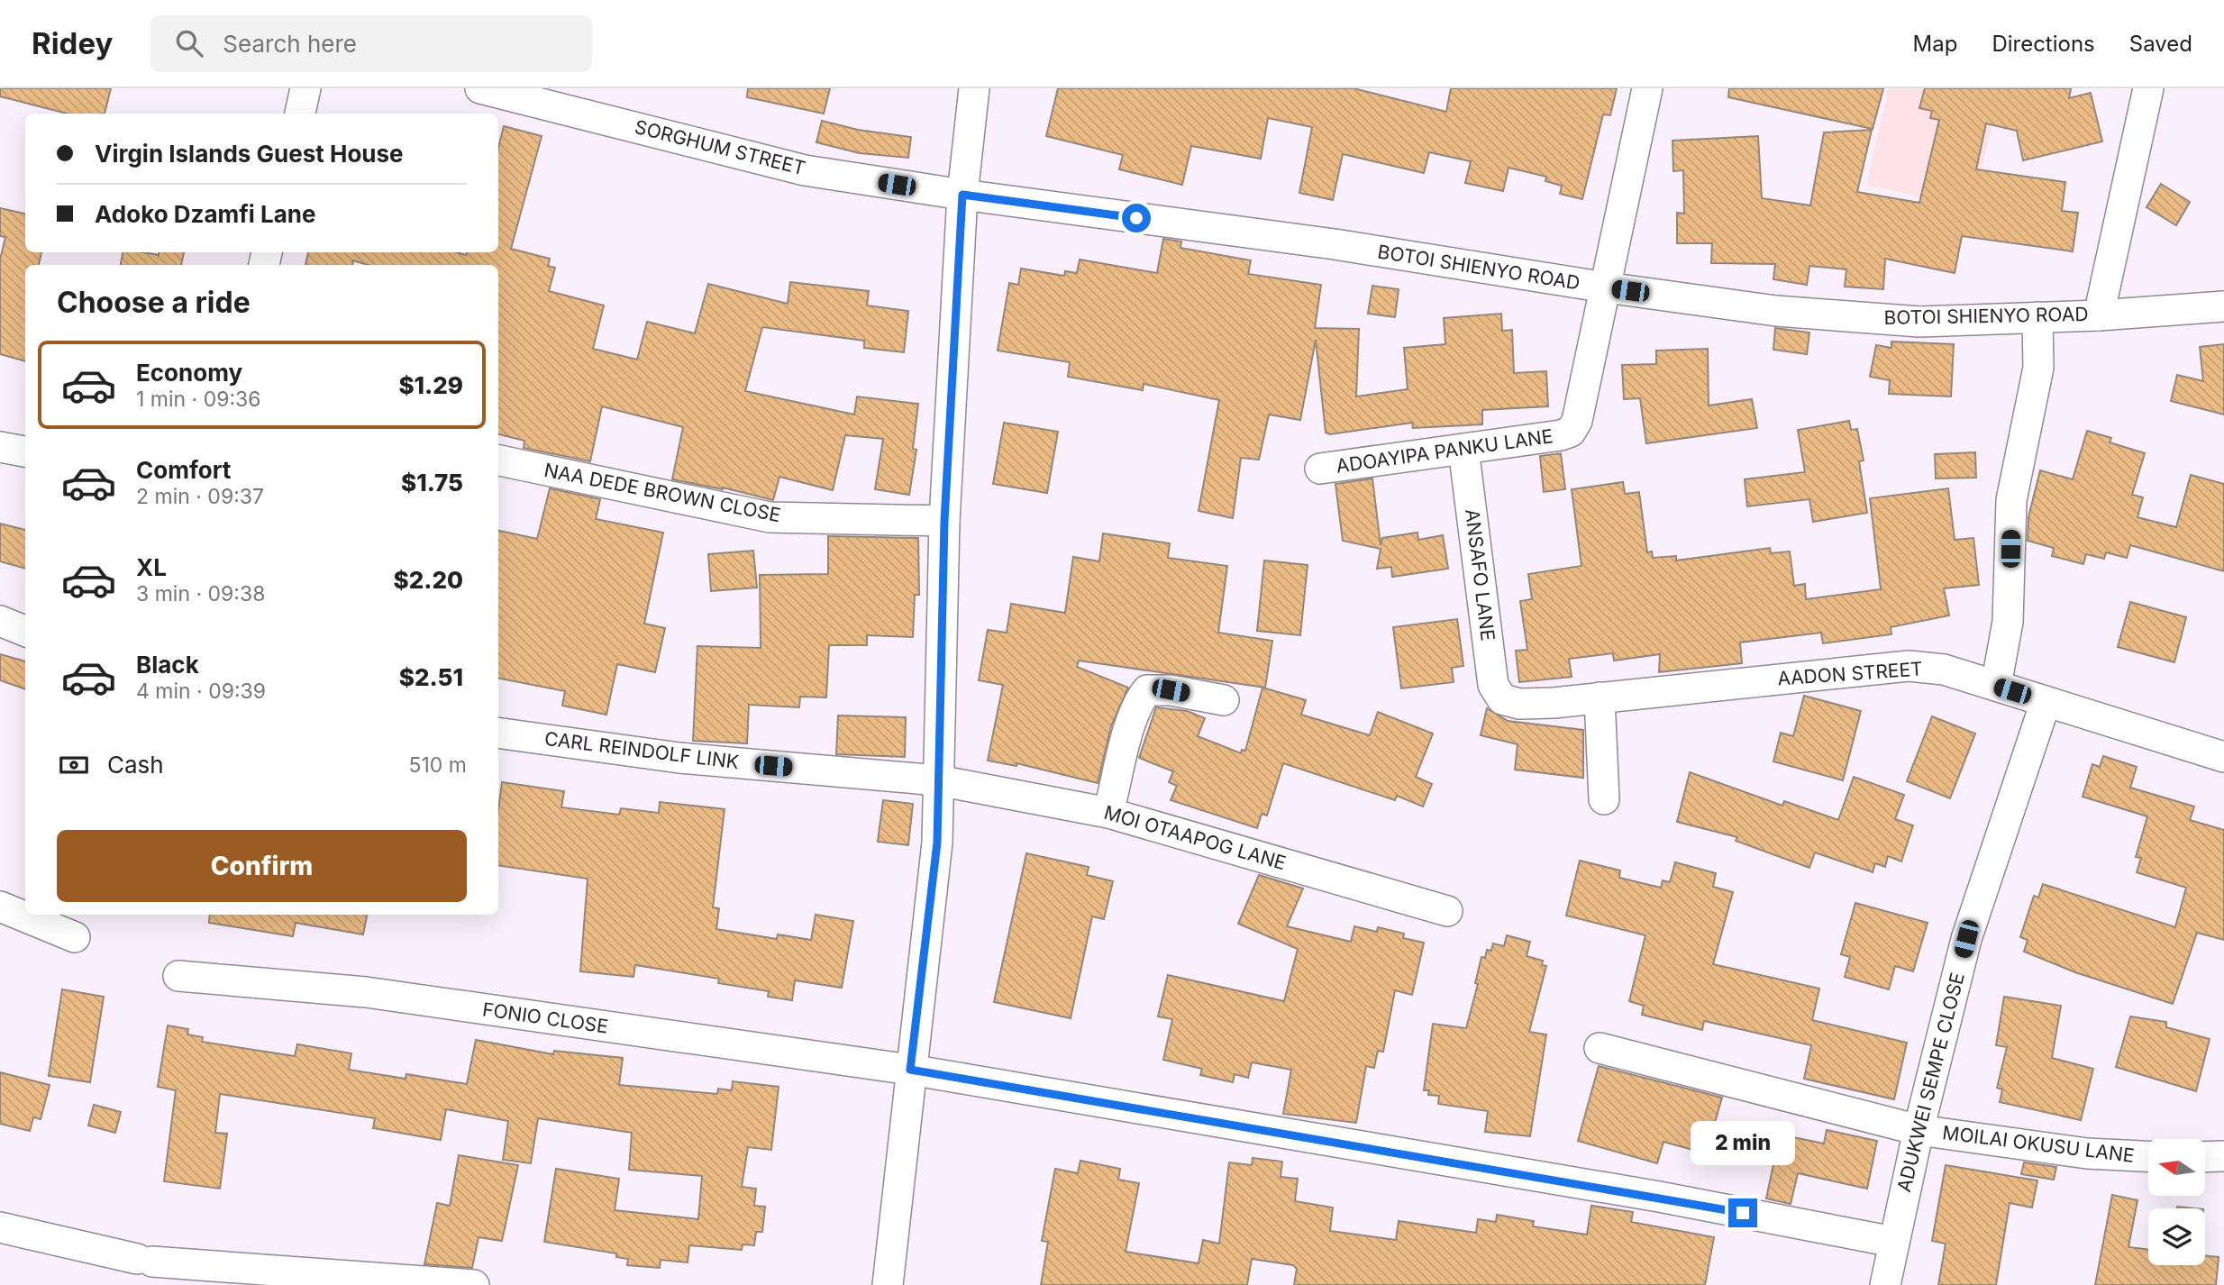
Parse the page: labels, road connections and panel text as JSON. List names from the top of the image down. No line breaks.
{"streets":{"street":["SORGHUM STREET","BOTOI SHIENYO ROAD","ADOAYIPA PANKU LANE","NAA DEDE BROWN CLOSE","ANSAFO LANE","AADON STREET","CARL REINDOLF LINK","MOI OTAAPOG LANE","FONIO CLOSE","ADUKWEI SEMPE CLOSE","MOILAI OKUSU LANE"]},"crossings":[["SORGHUM STREET","BOTOI SHIENYO ROAD"],["BOTOI SHIENYO ROAD","ADOAYIPA PANKU LANE"],["ADOAYIPA PANKU LANE","ANSAFO LANE"],["ANSAFO LANE","AADON STREET"],["AADON STREET","ADUKWEI SEMPE CLOSE"],["CARL REINDOLF LINK","MOI OTAAPOG LANE"],["FONIO CLOSE","ADUKWEI SEMPE CLOSE"],["ADUKWEI SEMPE CLOSE","MOILAI OKUSU LANE"]],"north":"left","page":{"header":"Ridey","search":"Search here","nav":["Map","Directions","Saved"],"banner":["Virgin Islands Guest House","Adoko Dzamfi Lane"],"heading":"Choose a ride","list":[{"name":"Economy","note":"1 min · 09:36","value":"$1.29"},{"name":"Comfort","note":"2 min · 09:37","value":"$1.75"},{"name":"XL","note":"3 min · 09:38","value":"$2.20"},{"name":"Black","note":"4 min · 09:39","value":"$2.51"}],"pay":["Cash","510 m"],"buttons":"Confirm","bubble":"2 min"}}
